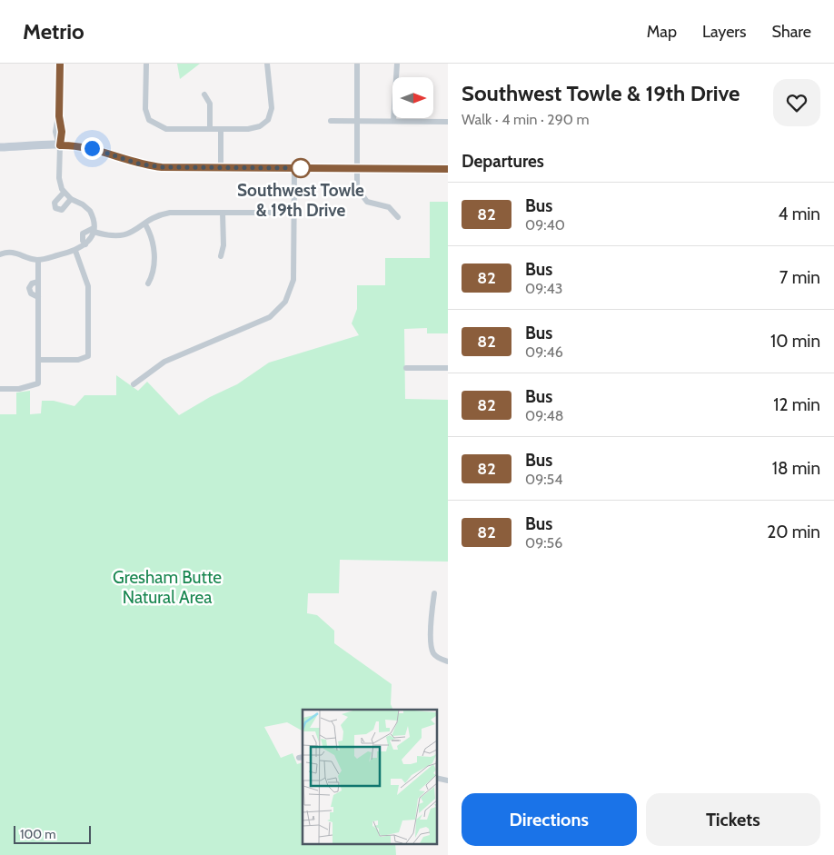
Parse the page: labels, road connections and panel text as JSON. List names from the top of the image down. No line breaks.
{"parks":["Gresham Butte Natural Area"],"places":["Southwest Towle & 19th Drive"],"lines":["bus line 82"],"scale_bar":"100 m","north":"right","page":{"header":"Metrio","nav":["Map","Layers","Share"],"heading":[["Southwest Towle & 19th Drive","Walk · 4 min · 290 m"],"Departures"],"list":[{"mark":"82","name":"Bus","note":"09:40","value":"4 min"},{"mark":"82","name":"Bus","note":"09:43","value":"7 min"},{"mark":"82","name":"Bus","note":"09:46","value":"10 min"},{"mark":"82","name":"Bus","note":"09:48","value":"12 min"},{"mark":"82","name":"Bus","note":"09:54","value":"18 min"},{"mark":"82","name":"Bus","note":"09:56","value":"20 min"}],"buttons":["Directions","Tickets"],"scale":"100 m"}}
